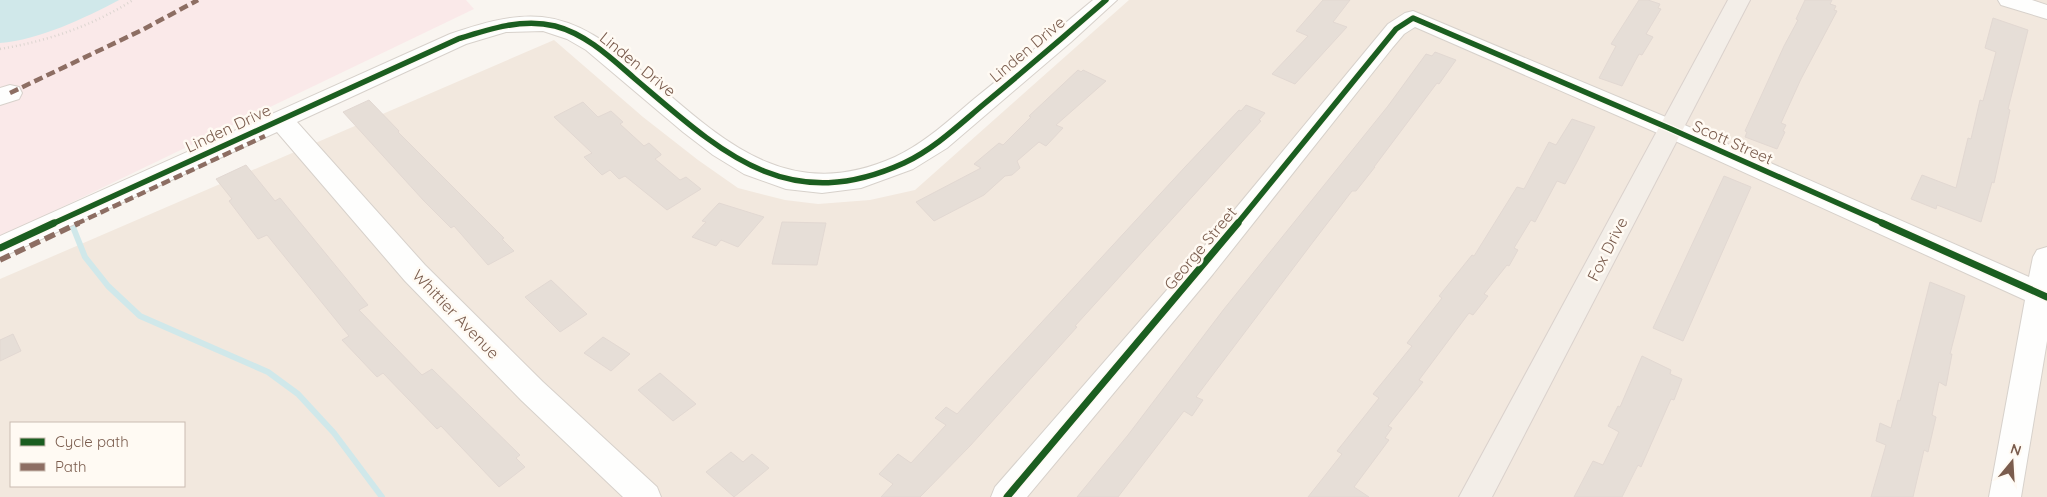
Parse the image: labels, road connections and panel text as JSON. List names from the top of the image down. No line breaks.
{"streets":{"main road":["Fox Drive"],"street":["Linden Drive","Scott Street","George Street","Whittier Avenue"]},"crossings":[["Linden Drive","Whittier Avenue"],["Scott Street","George Street"],["Scott Street","Fox Drive"]],"legend":["Cycle path","Path"],"north":"top"}
